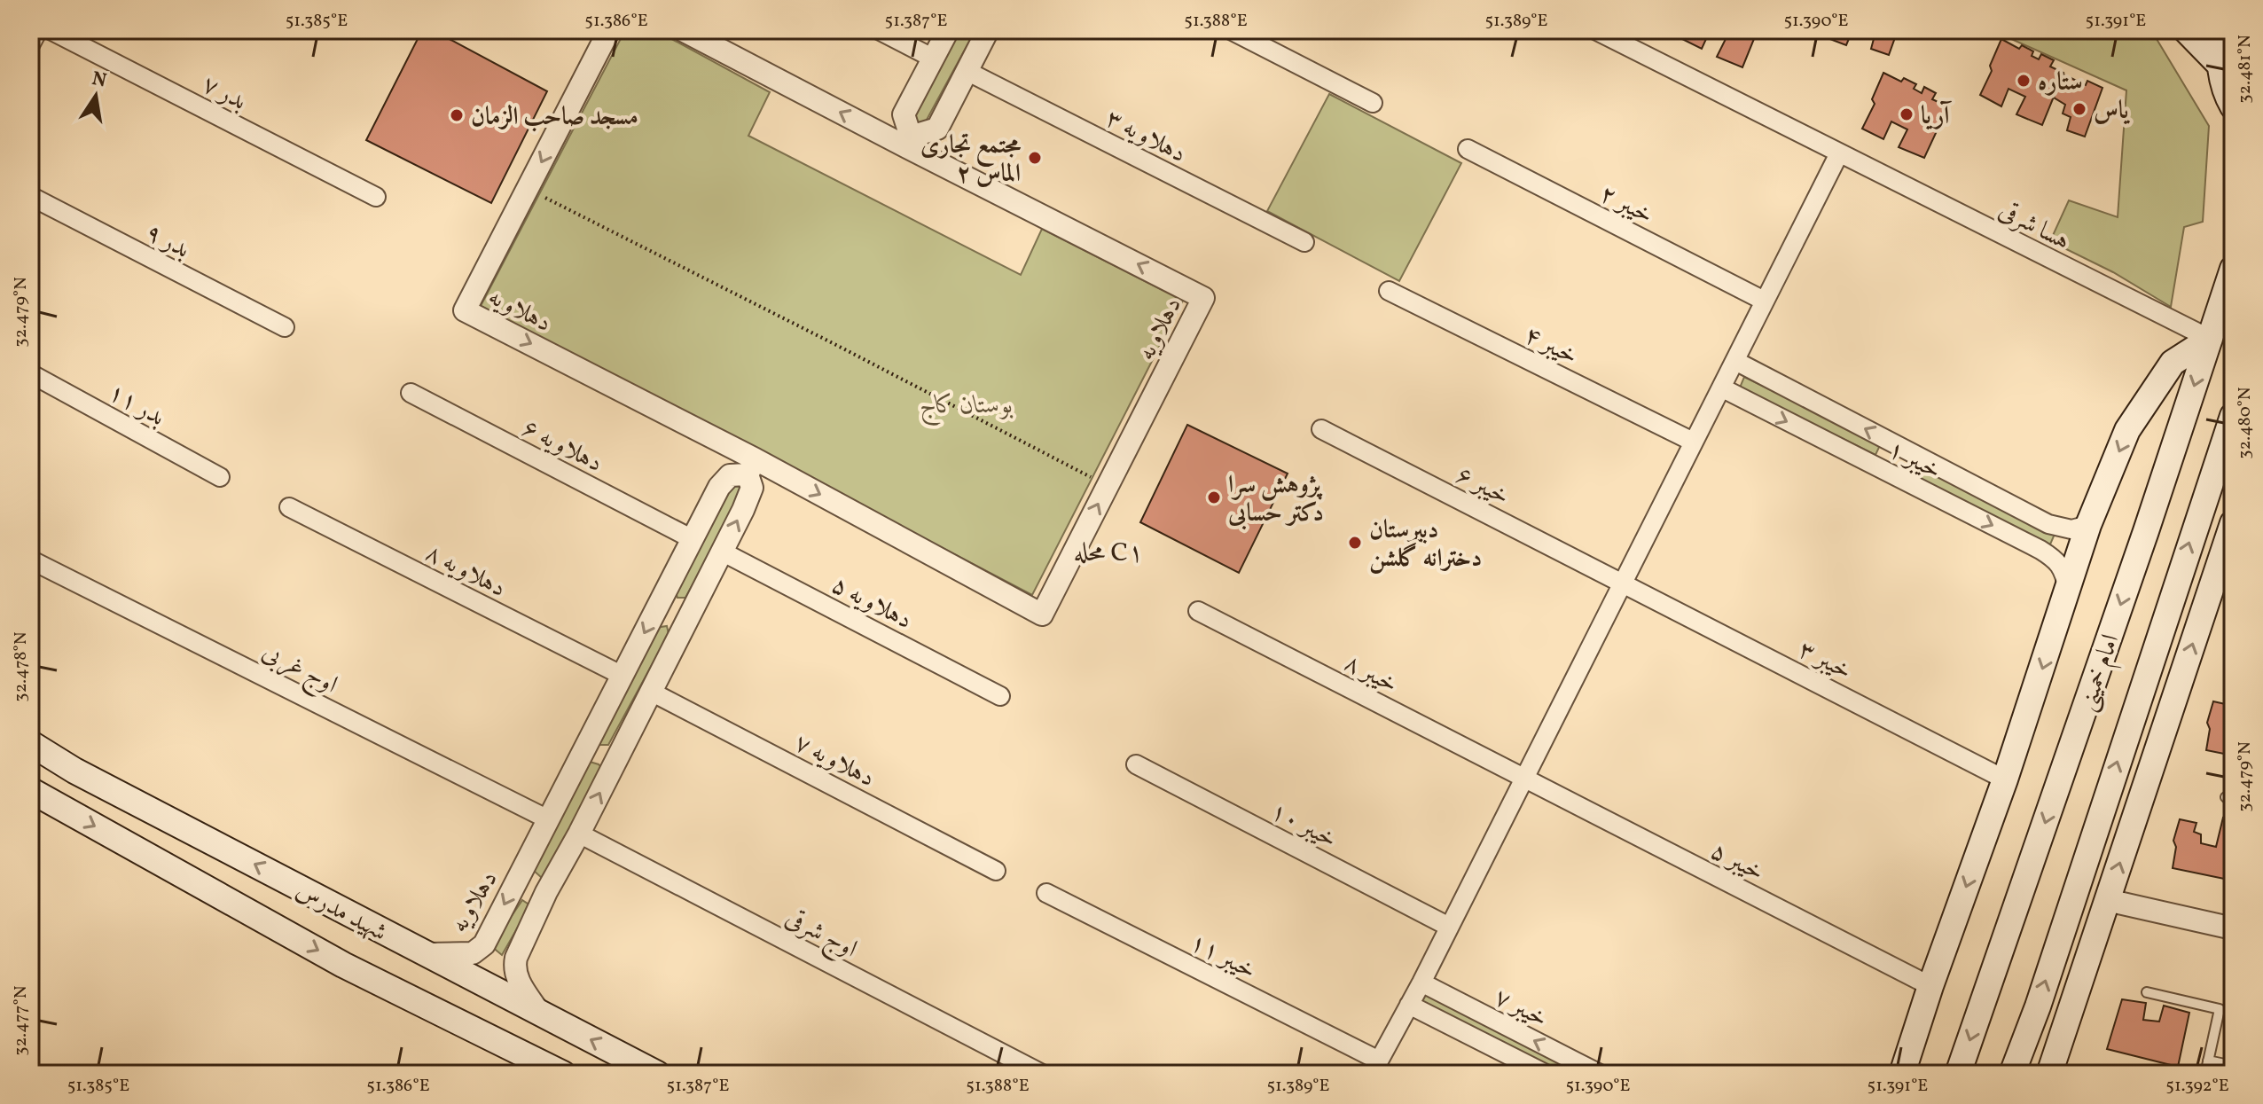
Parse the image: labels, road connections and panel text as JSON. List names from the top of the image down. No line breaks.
{"streets":{"main road":["امام خمینی","شهید مدرس"],"street":["بدر ۷","دهلاویه ۳","خیبر ۲","هسا شرقی","بدر ۹","دهلاویه","خیبر ۴","بدر ۱۱","دهلاویه ۶","خیبر ۱","خیبر ۶","دهلاویه ۸","دهلاویه ۵","خیبر ۳","اوج غربی","خیبر ۸","دهلاویه ۷","خیبر ۱۰","خیبر ۵","اوج شرقی","خیبر ۱۱","خیبر ۷"]},"crossings":[["هسا شرقی","امام خمینی"],["دهلاویه","دهلاویه ۶"],["دهلاویه","دهلاویه ۸"],["دهلاویه","اوج غربی"],["دهلاویه","شهید مدرس"],["خیبر ۶","خیبر ۳"],["خیبر ۸","خیبر ۵"]],"districts":["محله C۱"],"parks":["بوستان کاج"],"places":["ستاره","یاس","آریا","مسجد صاحب الزمان","مجتمع تجاری الماس ۲","پژوهش سرا دکتر حسابی","دبیرستان دخترانه گلشن"],"north":"top","coordinates":["51.385°E","51.386°E","51.387°E","51.388°E","51.389°E","51.390°E","51.391°E","32.481°N","32.479°N","32.480°N","32.478°N","32.477°N","51.392°E"]}
